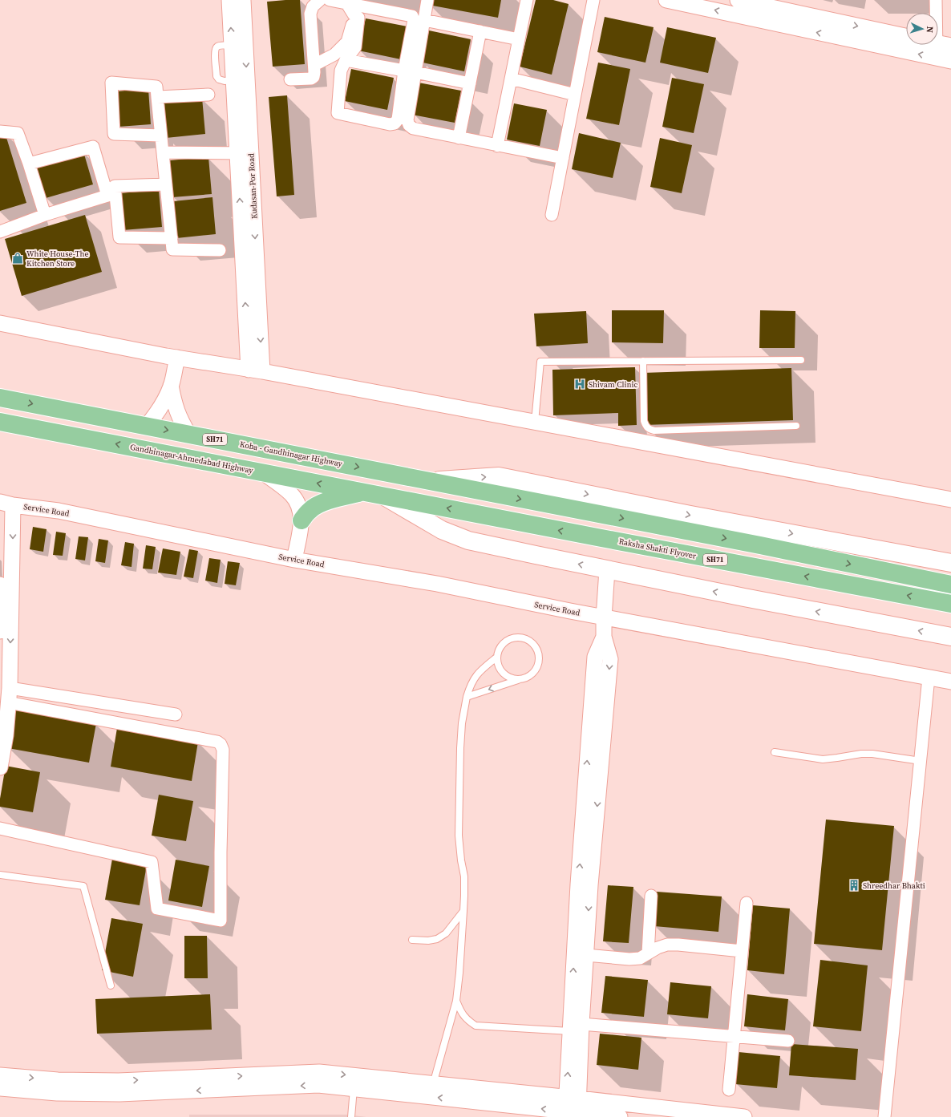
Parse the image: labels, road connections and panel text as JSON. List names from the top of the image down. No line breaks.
{"streets":{"main road":["SH71","Koba - Gandhinagar Highway","Gandhinagar-Ahmedabad Highway","Raksha Shakti Flyover"],"street":["Kudasan-Por Road","Service Road"]},"crossings":[["SH71","Koba - Gandhinagar Highway"],["Gandhinagar-Ahmedabad Highway","Raksha Shakti Flyover"]],"one_way":["Koba - Gandhinagar Highway","Gandhinagar-Ahmedabad Highway"],"places":{"shop":["White House-The Kitchen Store"],"hospital":["Shivam Clinic"],"building":["Shreedhar Bhakti"]},"north":"right"}
